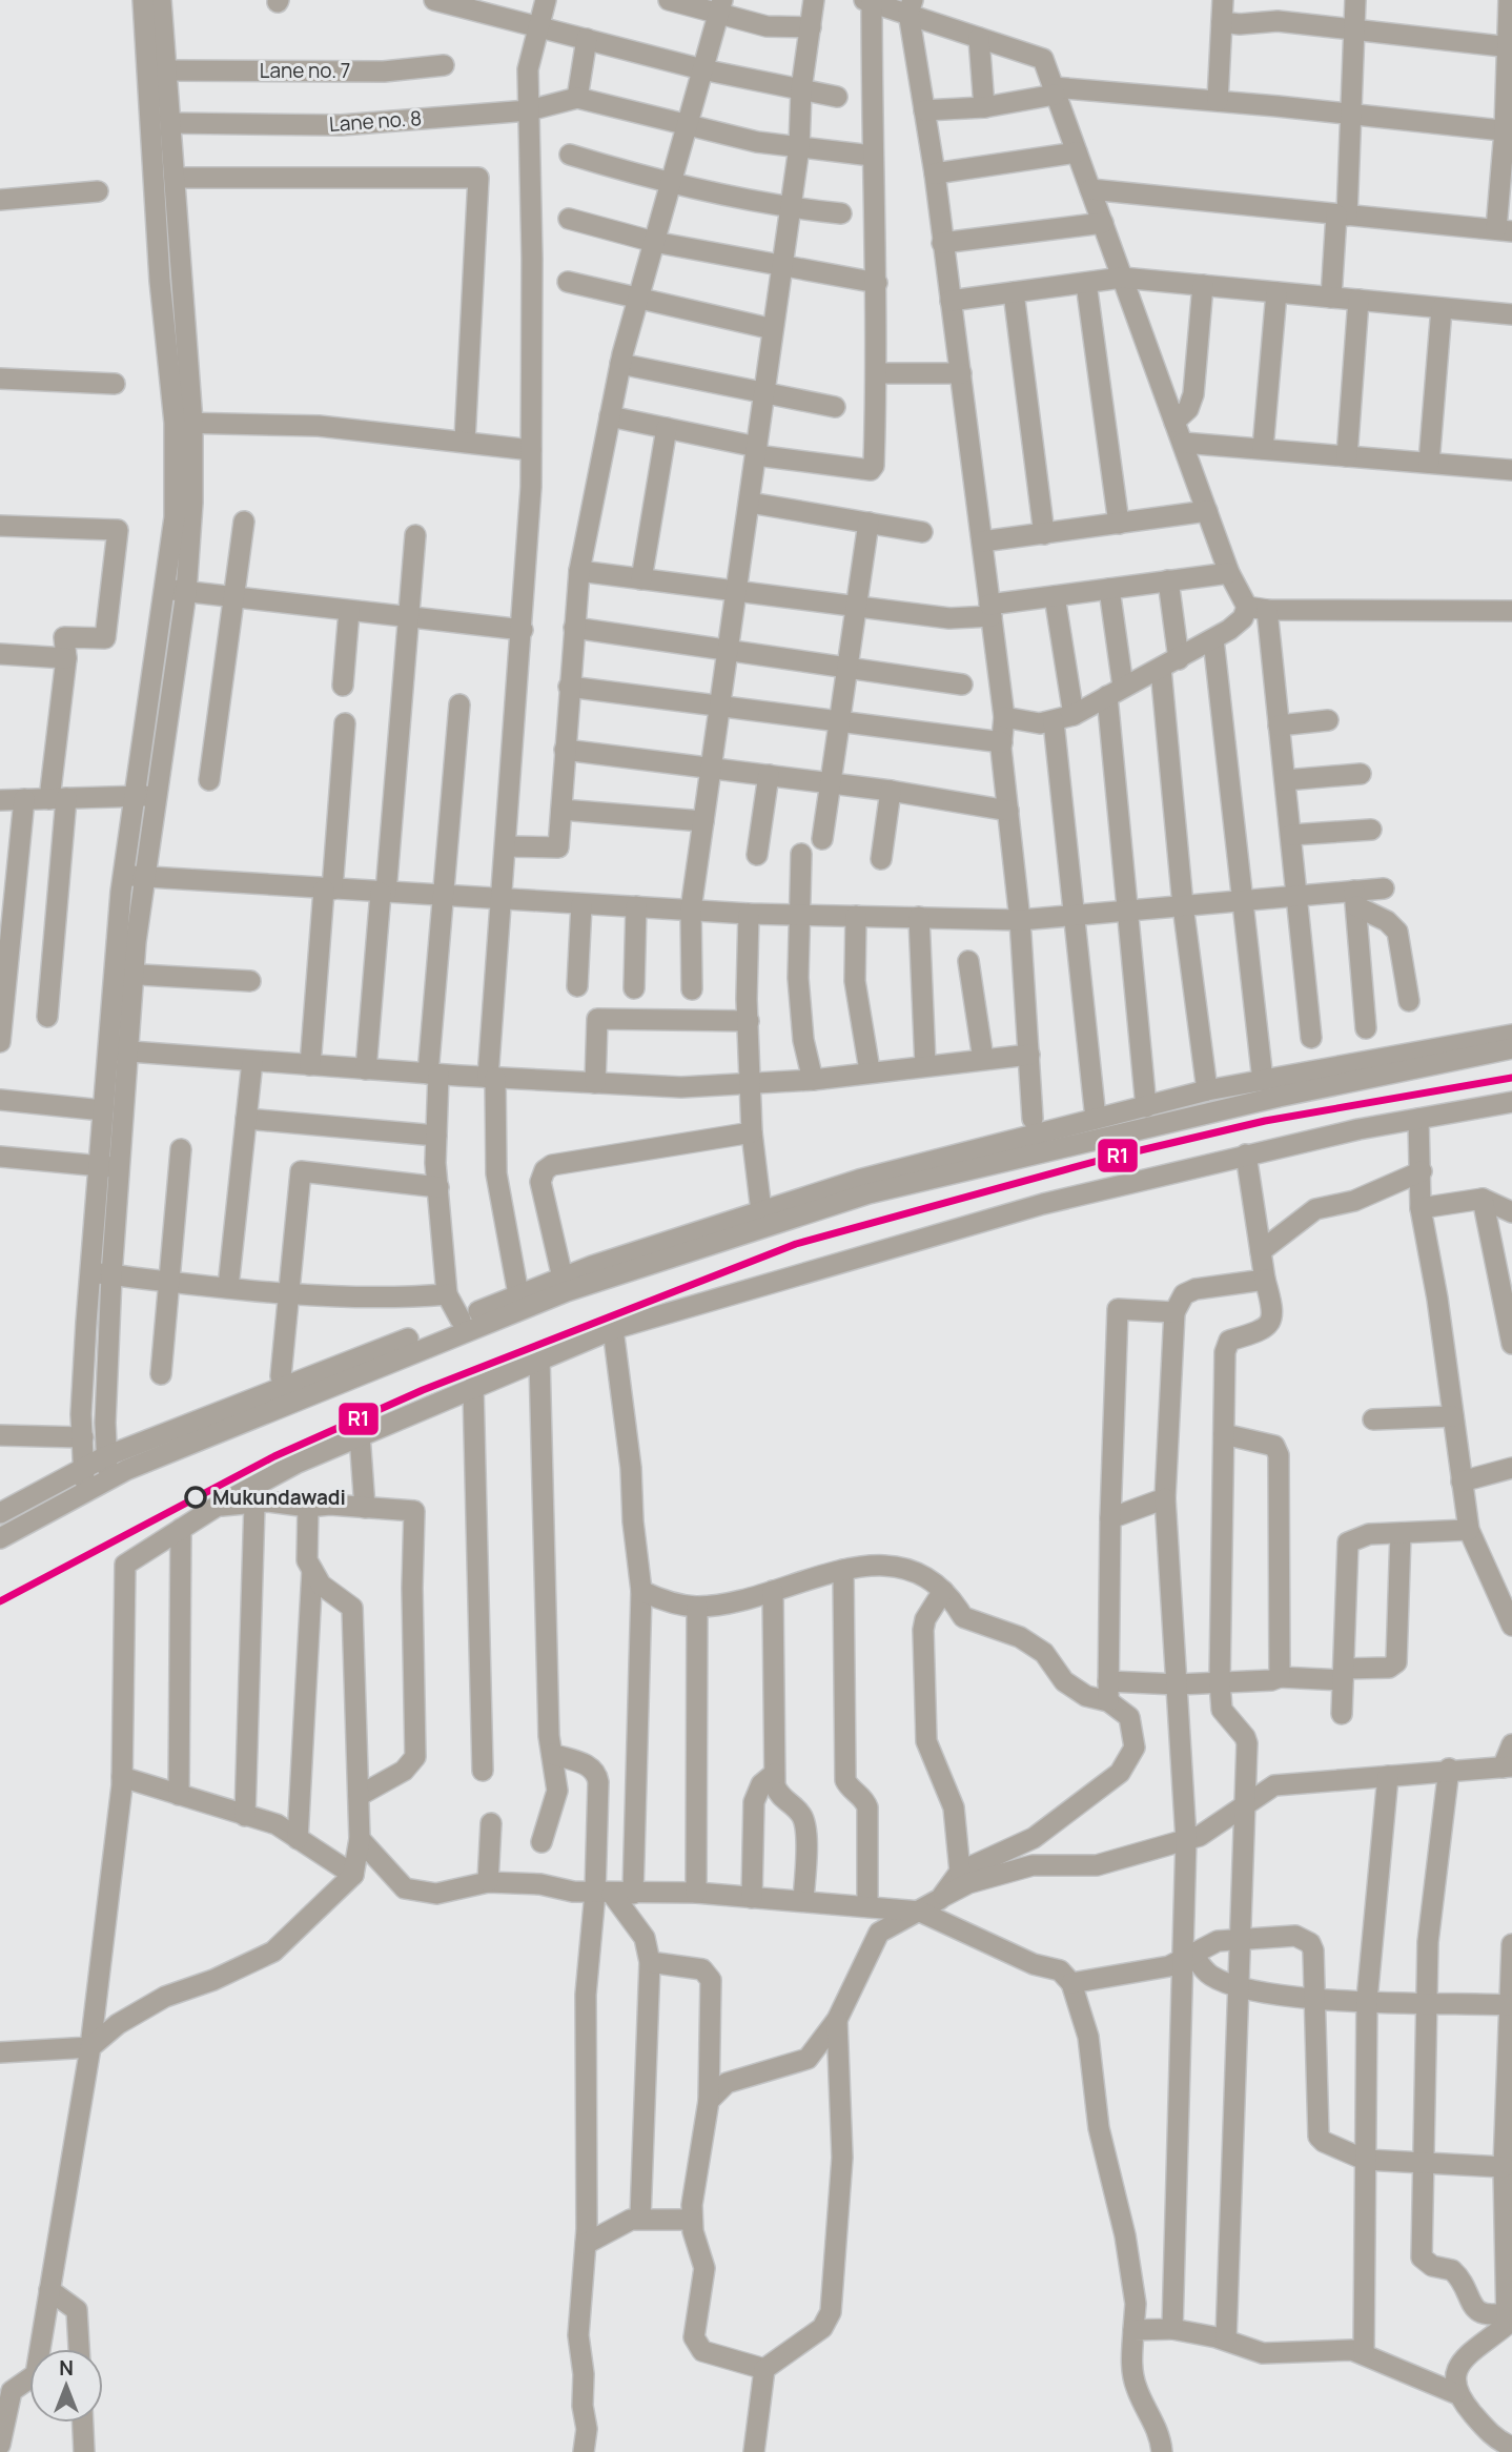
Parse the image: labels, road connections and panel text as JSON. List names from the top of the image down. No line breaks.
{"streets":{"street":["Lane no. 7","Lane no. 8"]},"places":["Mukundawadi"],"lines":["transit line R1"],"north":"top"}
